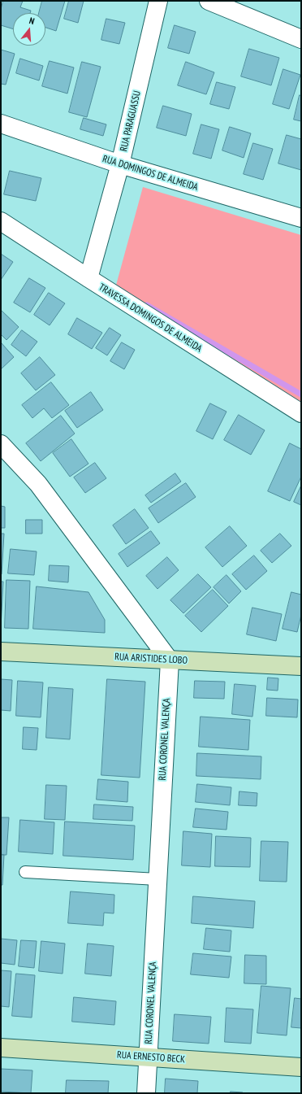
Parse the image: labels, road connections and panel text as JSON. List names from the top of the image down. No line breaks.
{"streets":{"street":["RUA PARAGUASSU","RUA DOMINGOS DE ALMEIDA","TRAVESSA DOMINGOS DE ALMEIDA","RUA ARISTIDES LOBO","RUA CORONEL VALENÇA","RUA ERNESTO BECK"]},"crossings":[["RUA PARAGUASSU","RUA DOMINGOS DE ALMEIDA"],["RUA PARAGUASSU","TRAVESSA DOMINGOS DE ALMEIDA"],["RUA ARISTIDES LOBO","RUA CORONEL VALENÇA"],["RUA CORONEL VALENÇA","RUA ERNESTO BECK"]],"north":"top"}
